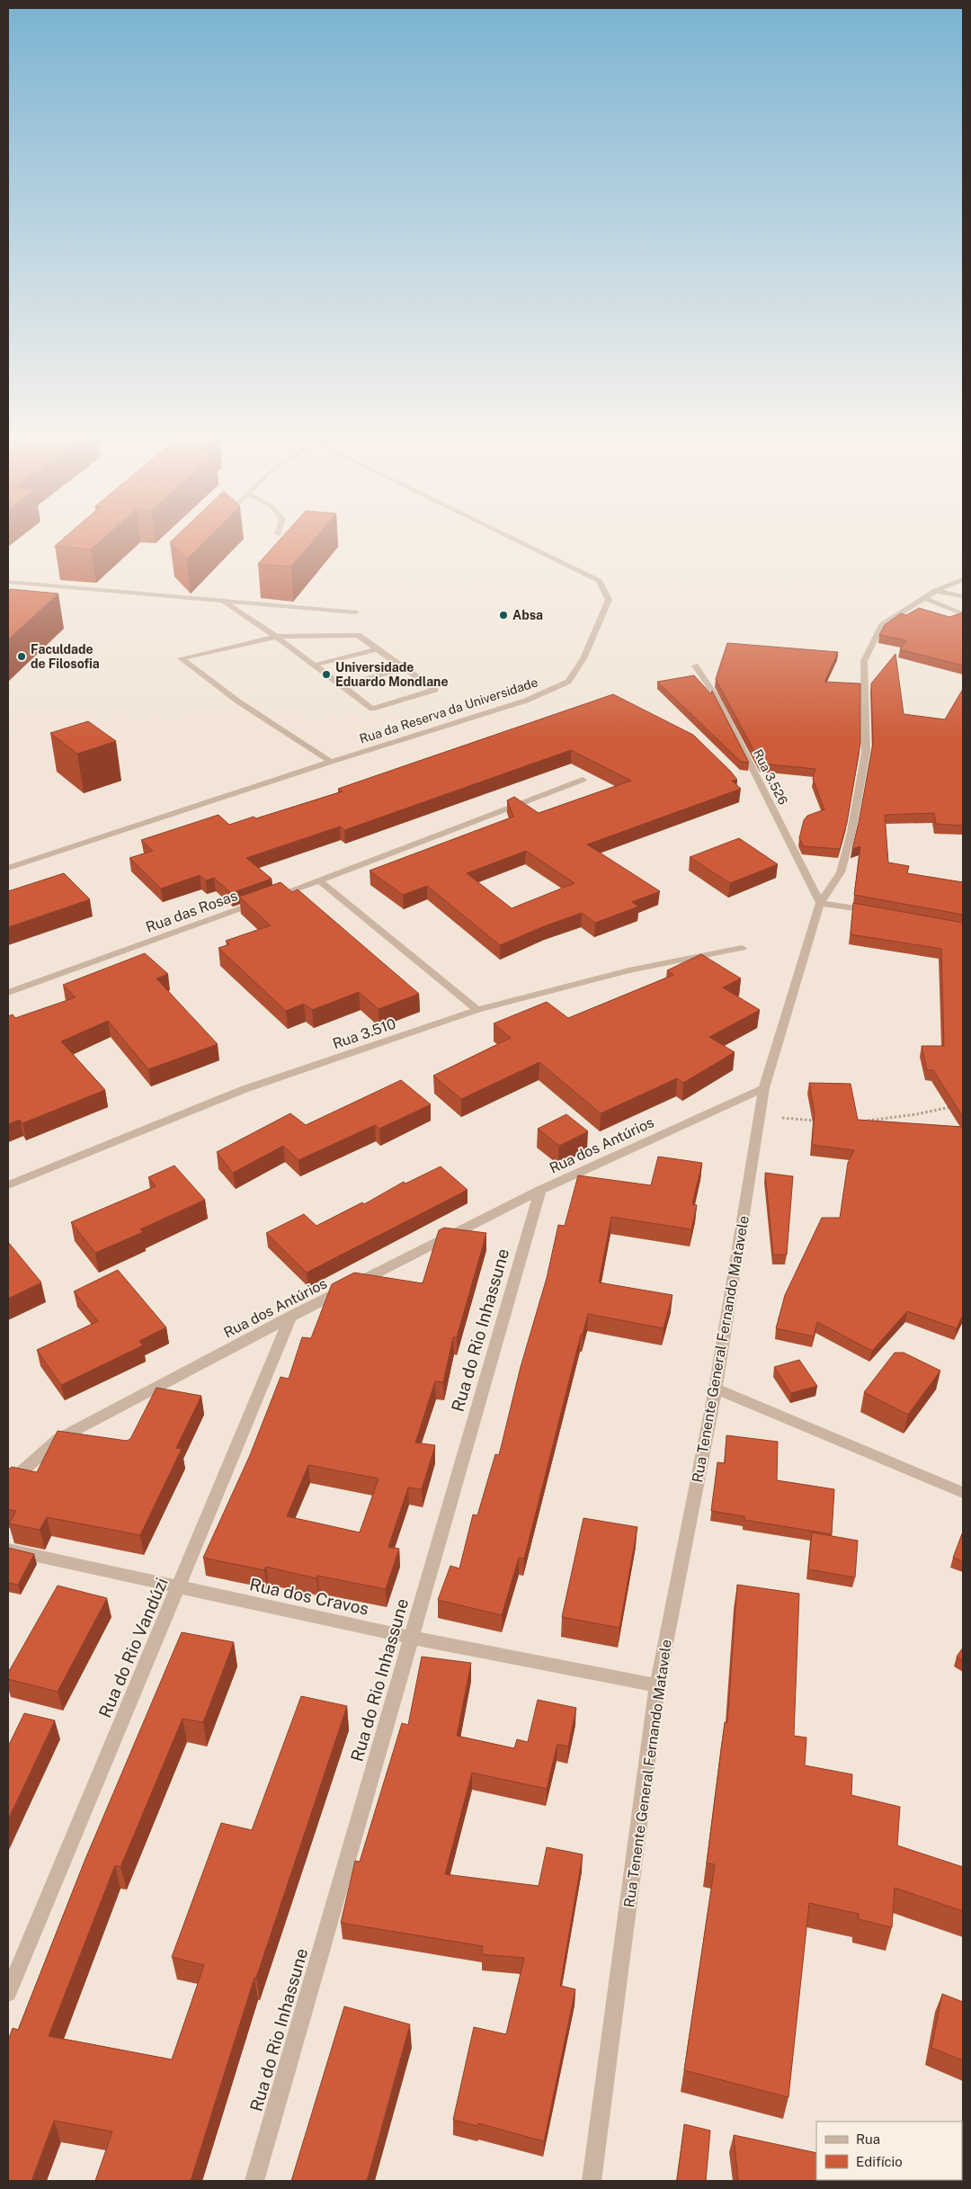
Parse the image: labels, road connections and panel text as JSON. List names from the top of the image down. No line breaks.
{"streets":{"street":["Rua da Reserva da Universidade","Rua 3.526","Rua das Rosas","Rua 3.510","Rua dos Antúrios","Rua do Rio Inhassune","Rua Tenente General Fernando Matavele","Rua dos Cravos","Rua do Rio Vandúzi"]},"crossings":[["Rua 3.526","Rua Tenente General Fernando Matavele"],["Rua dos Antúrios","Rua do Rio Inhassune"],["Rua dos Antúrios","Rua Tenente General Fernando Matavele"],["Rua dos Antúrios","Rua do Rio Vandúzi"],["Rua do Rio Inhassune","Rua dos Cravos"],["Rua Tenente General Fernando Matavele","Rua dos Cravos"],["Rua dos Cravos","Rua do Rio Vandúzi"]],"places":["Absa","Faculdade de Filosofia","Universidade Eduardo Mondlane"],"legend":["Rua","Edifício"]}
